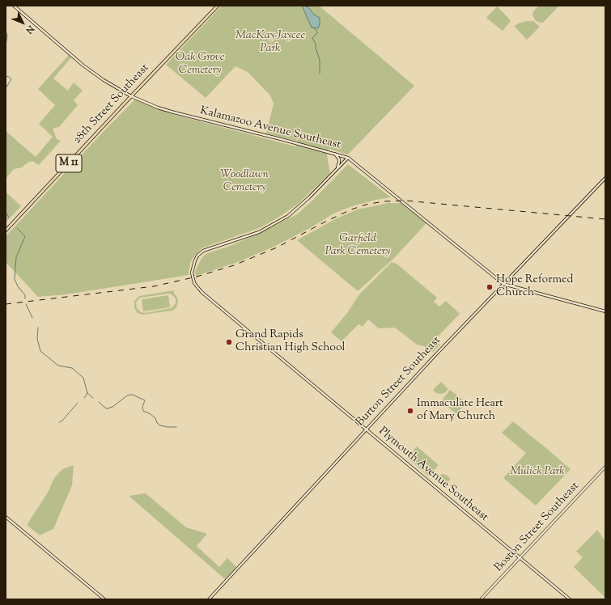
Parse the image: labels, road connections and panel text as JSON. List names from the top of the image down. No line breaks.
{"streets":{"main road":["28th Street Southeast","Kalamazoo Avenue Southeast","M 11","Burton Street Southeast","Plymouth Avenue Southeast","Boston Street Southeast"]},"crossings":[["28th Street Southeast","Kalamazoo Avenue Southeast"],["Kalamazoo Avenue Southeast","Burton Street Southeast"],["Burton Street Southeast","Plymouth Avenue Southeast"],["Plymouth Avenue Southeast","Boston Street Southeast"]],"parks":["MacKay-Jaycee Park","Oak Grove Cemetery","Woodlawn Cemetery","Garfield Park Cemetery","Mulick Park"],"places":["Hope Reformed Church","Grand Rapids Christian High School","Immaculate Heart of Mary Church"],"north":"bottom right"}
